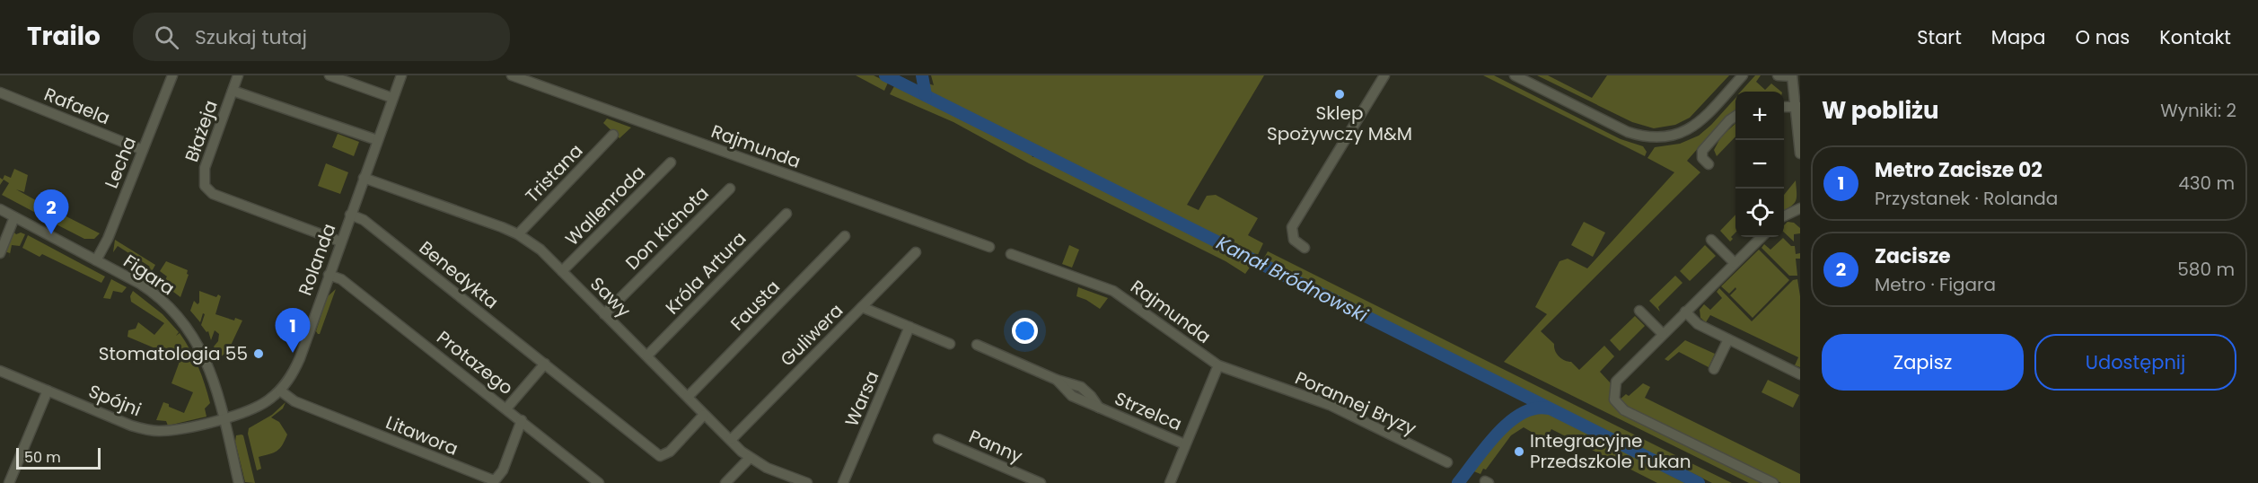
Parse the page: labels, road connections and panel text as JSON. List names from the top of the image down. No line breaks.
{"streets":{"street":["Rafaela","Błażeja","Rajmunda","Lecha","Tristana","Wallenroda","Don Kichota","Rolanda","Króla Artura","Figara","Benedykta","Sawy","Fausta","Guliwera","Protazego","Warsa","Spójni","Porannej Bryzy","Strzelca","Litawora","Panny"]},"crossings":[["Rafaela","Lecha"],["Błażeja","Rolanda"],["Rajmunda","Porannej Bryzy"],["Lecha","Figara"],["Tristana","Sawy"],["Wallenroda","Sawy"],["Don Kichota","Sawy"],["Rolanda","Figara"],["Rolanda","Benedykta"],["Rolanda","Sawy"],["Rolanda","Protazego"],["Rolanda","Spójni"],["Rolanda","Litawora"],["Króla Artura","Sawy"],["Figara","Spójni"],["Benedykta","Sawy"],["Sawy","Fausta"],["Sawy","Guliwera"],["Protazego","Litawora"]],"water":["Kanał Bródnowski"],"places":["Sklep Spożywczy M&M","Stomatologia 55","Integracyjne Przedszkole Tukan"],"scale_bar":"50 m","page":{"header":"Trailo","search":"Szukaj tutaj","nav":["Start","Mapa","O nas","Kontakt"],"heading":["W pobliżu","Wyniki: 2"],"map_buttons":["+","−"],"list":[{"mark":"1","name":"Metro Zacisze 02","note":"Przystanek · Rolanda","value":"430 m"},{"mark":"2","name":"Zacisze","note":"Metro · Figara","value":"580 m"}],"pins":["2","1"],"buttons":["Zapisz","Udostępnij"],"scale":"50 m"}}
